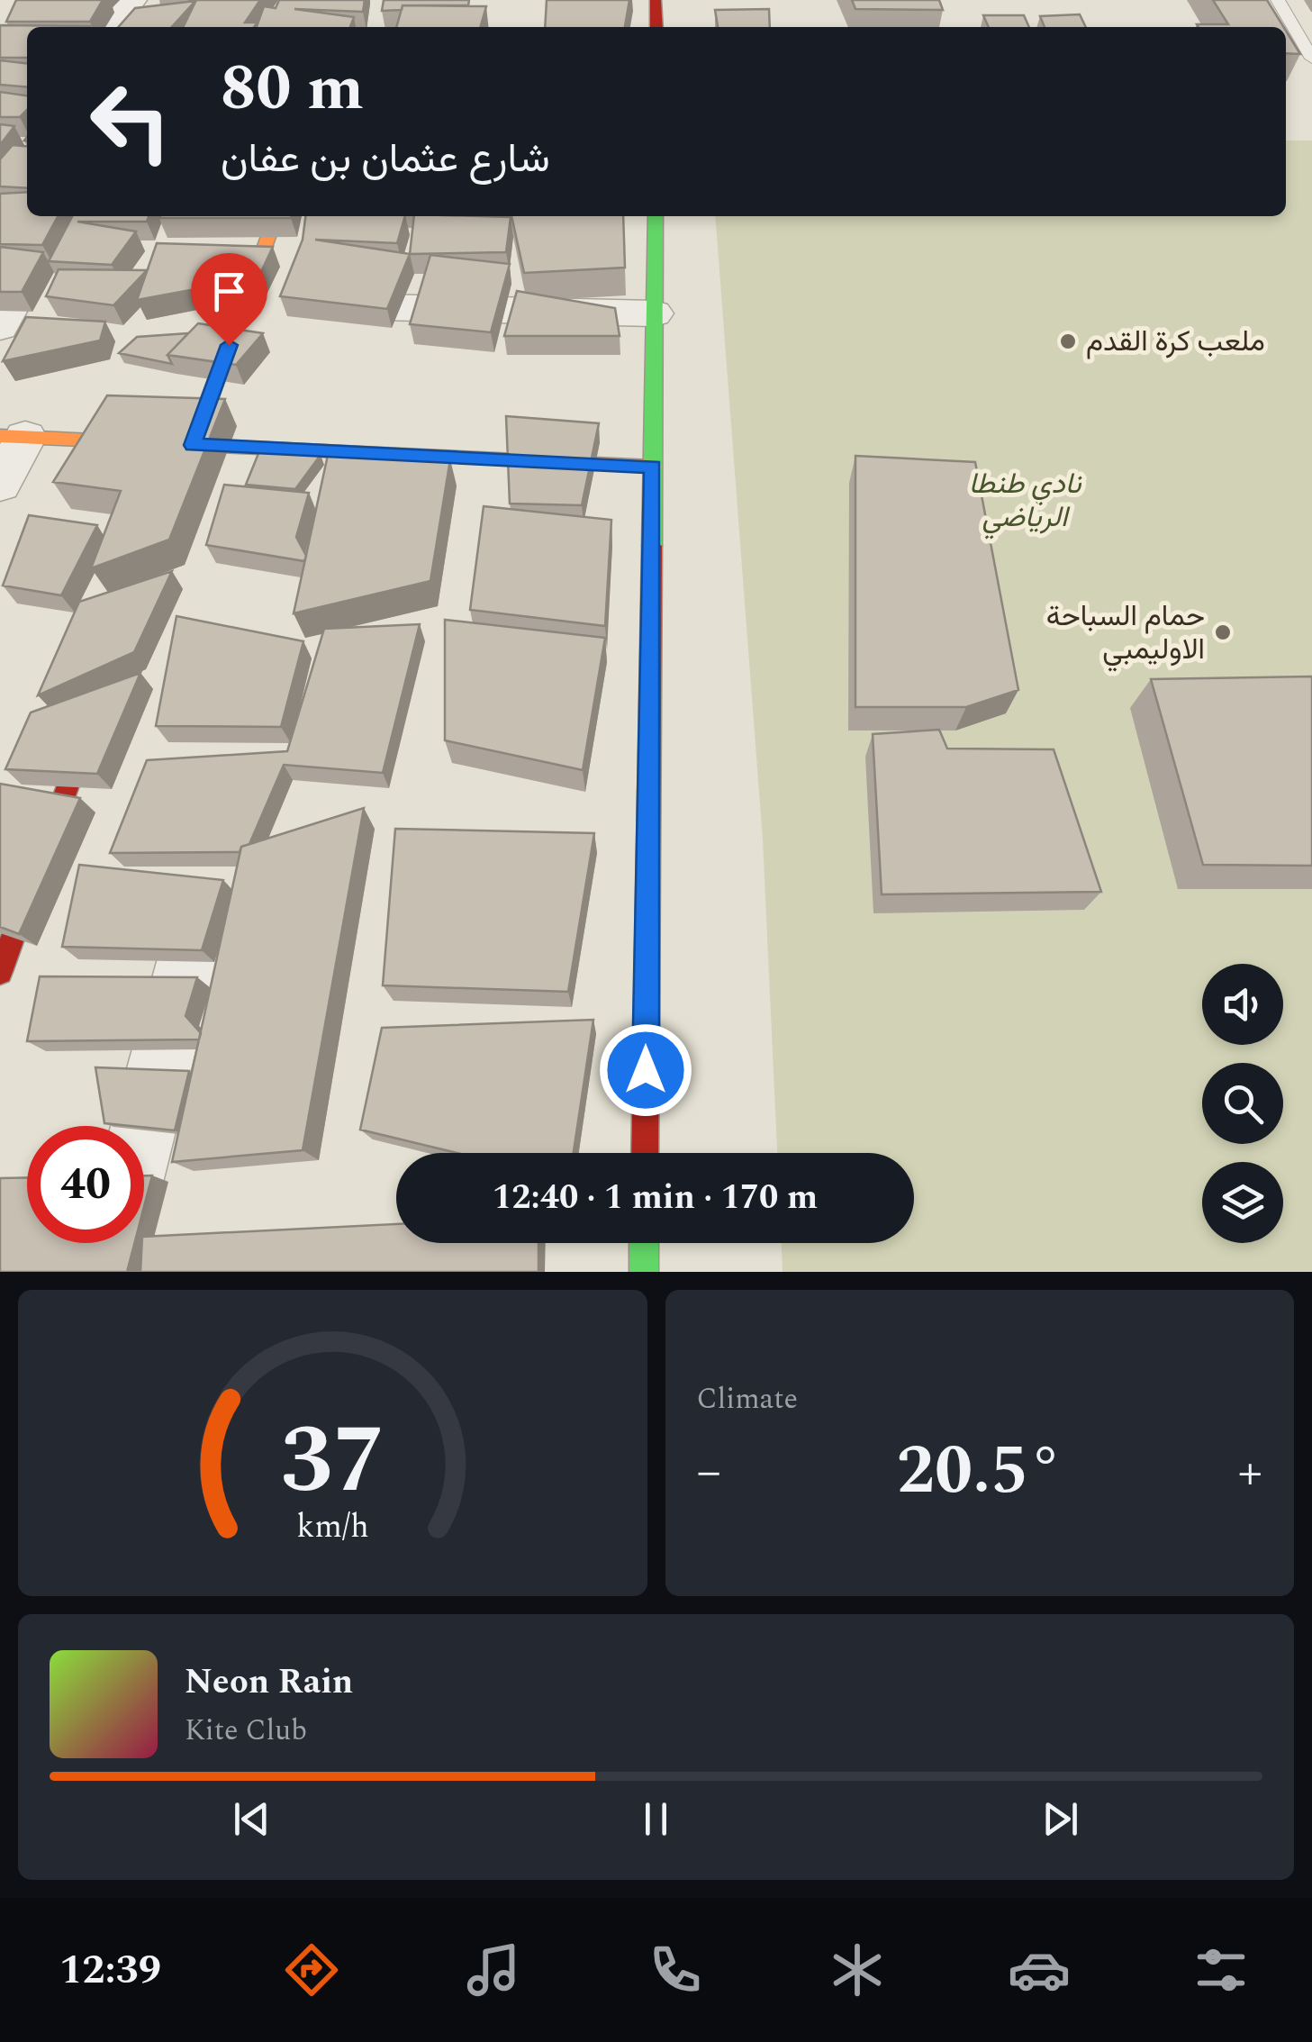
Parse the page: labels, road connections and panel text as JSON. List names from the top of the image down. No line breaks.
{"parks":["نادي طنطا الرياضي"],"places":["ملعب كرة القدم","حمام السباحة الاوليمبي"],"page":{"turn":["80 m","شارع عثمان بن عفان"],"limit":"40","trip":"12:40 · 1 min · 170 m","tile":"Climate","heat":["−","20.5°","+"],"song":["Neon Rain","Kite Club"],"tabs":"12:39","gauge":["37","km/h"]}}
